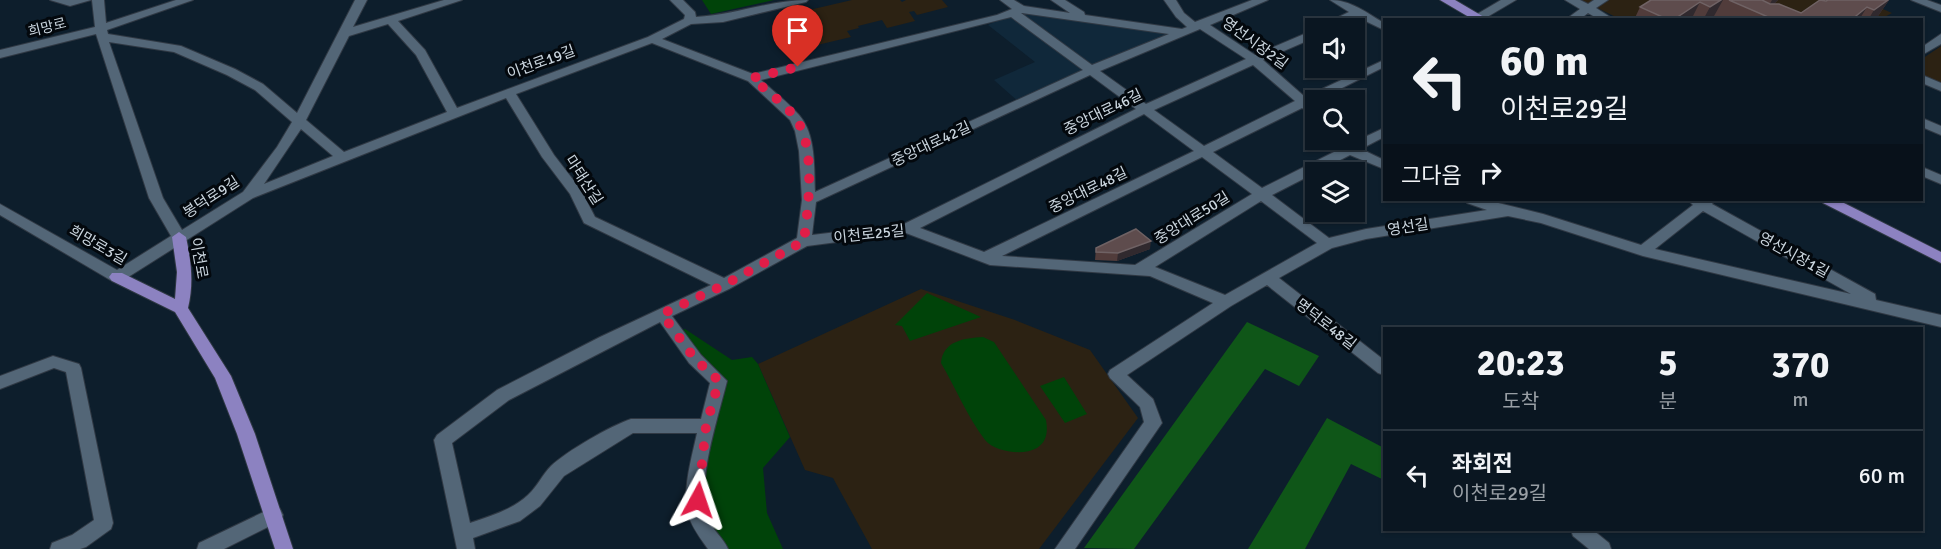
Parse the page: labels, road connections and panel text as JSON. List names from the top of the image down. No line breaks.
{"streets":{"main road":["희망로3길","이천로"],"street":["희망로","영선시장2길","이천로19길","중앙대로46길","중앙대로42길","마태산길","중앙대로48길","봉덕로9길","중앙대로50길","영선길","이천로25길","영선시장1길","명덕로48길"]},"crossings":[["희망로","이천로"],["영선시장2길","중앙대로46길"],["영선시장2길","중앙대로42길"],["영선시장2길","중앙대로48길"],["이천로19길","마태산길"],["이천로19길","봉덕로9길"],["중앙대로46길","이천로25길"],["마태산길","이천로25길"],["중앙대로48길","중앙대로50길"],["중앙대로48길","이천로25길"],["봉덕로9길","희망로3길"],["봉덕로9길","이천로"],["중앙대로50길","영선길"],["중앙대로50길","이천로25길"],["영선길","이천로25길"],["영선길","영선시장1길"],["영선길","명덕로48길"],["희망로3길","이천로"]],"page":{"turn":["60 m","이천로29길"],"then":"그다음","eta":["20:23","도착","5","분","370","m"],"list":[{"name":"좌회전","note":"이천로29길","value":"60 m"}]}}
